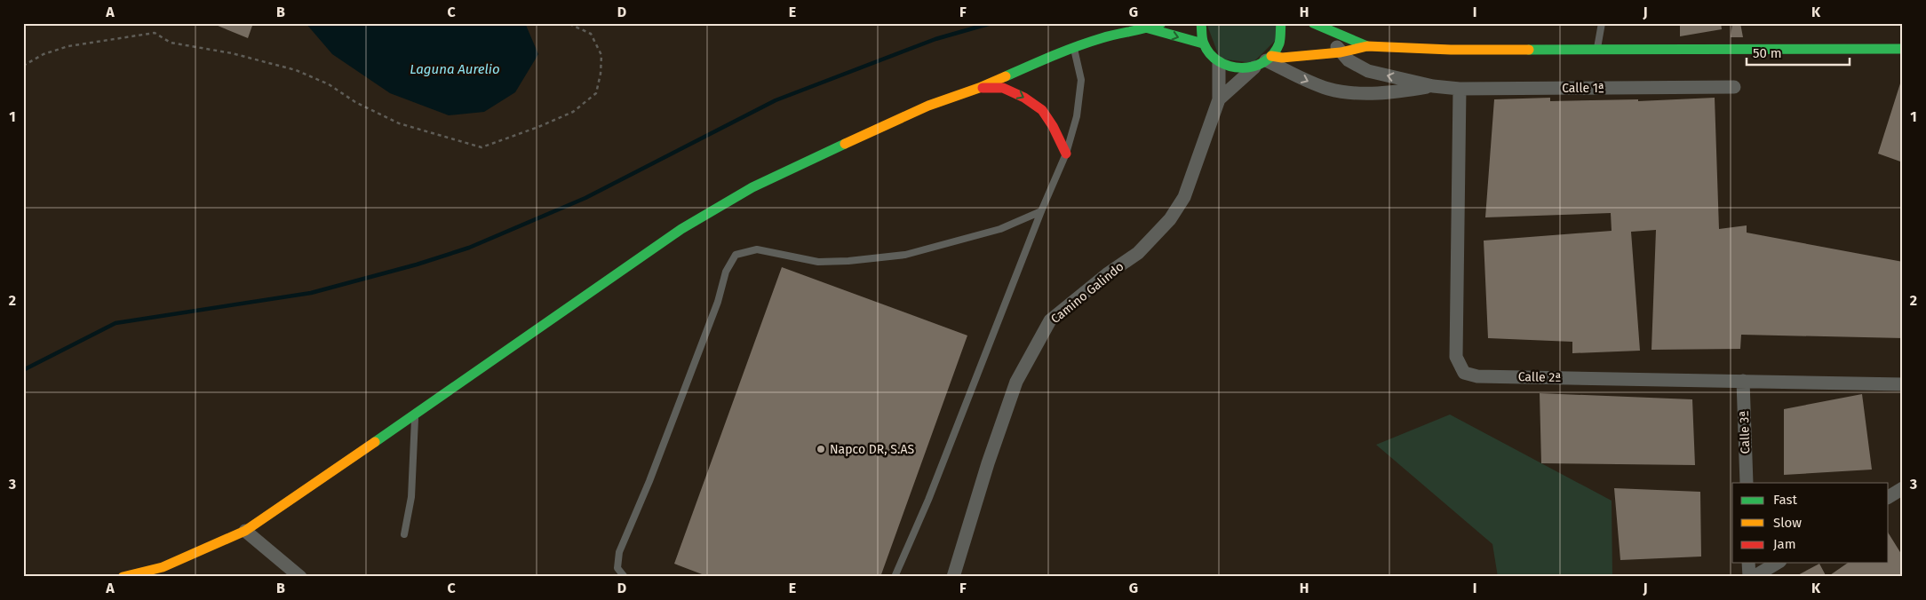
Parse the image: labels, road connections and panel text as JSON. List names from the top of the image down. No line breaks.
{"streets":{"street":["Calle 1ª","Camino Galindo","Calle 2ª","Calle 3ª"]},"crossings":[["Calle 1ª","Camino Galindo"],["Calle 1ª","Calle 2ª"],["Calle 2ª","Calle 3ª"]],"water":["Laguna Aurelio"],"places":["Napco DR, S.AS"],"legend":["Fast","Slow","Jam"],"scale_bar":"50 m","grid":{"columns":["A","B","C","D","E","F","G","H","I","J","K"],"rows":["1","2","3"]}}
